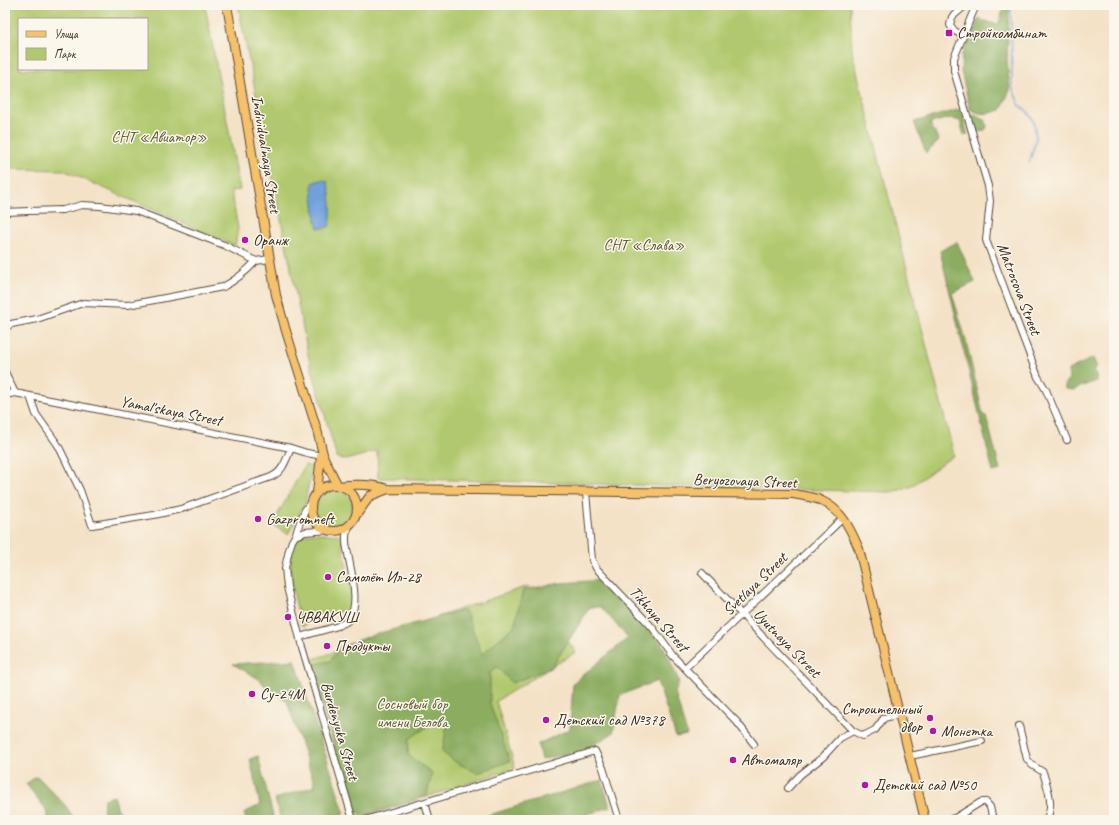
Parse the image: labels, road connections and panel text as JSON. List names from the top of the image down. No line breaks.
{"streets":{"main road":["Individual'naya Street","Beryozovaya Street"],"street":["Matrosova Street","Yamal'skaya Street","Svetlaya Street","Tikhaya Street","Uyutnaya Street","Burdenyuka Street"]},"crossings":[["Individual'naya Street","Yamal'skaya Street"],["Individual'naya Street","Beryozovaya Street"],["Individual'naya Street","Burdenyuka Street"],["Beryozovaya Street","Svetlaya Street"],["Beryozovaya Street","Tikhaya Street"],["Beryozovaya Street","Burdenyuka Street"],["Svetlaya Street","Tikhaya Street"],["Svetlaya Street","Uyutnaya Street"]],"parks":["СНТ «Авиатор»","СНТ «Слава»","Сосновый бор имени Белова"],"places":{"transit":["Стройкомбинат"],"other":["Оранж","Gazpromneft","Самолёт Ил-28","ЧВВАКУШ","Продукты","Су-24М","Строительный двор","Детский сад №378","Монетка","Автомаляр","Детский сад №50"]},"legend":["Улица","Парк"]}
